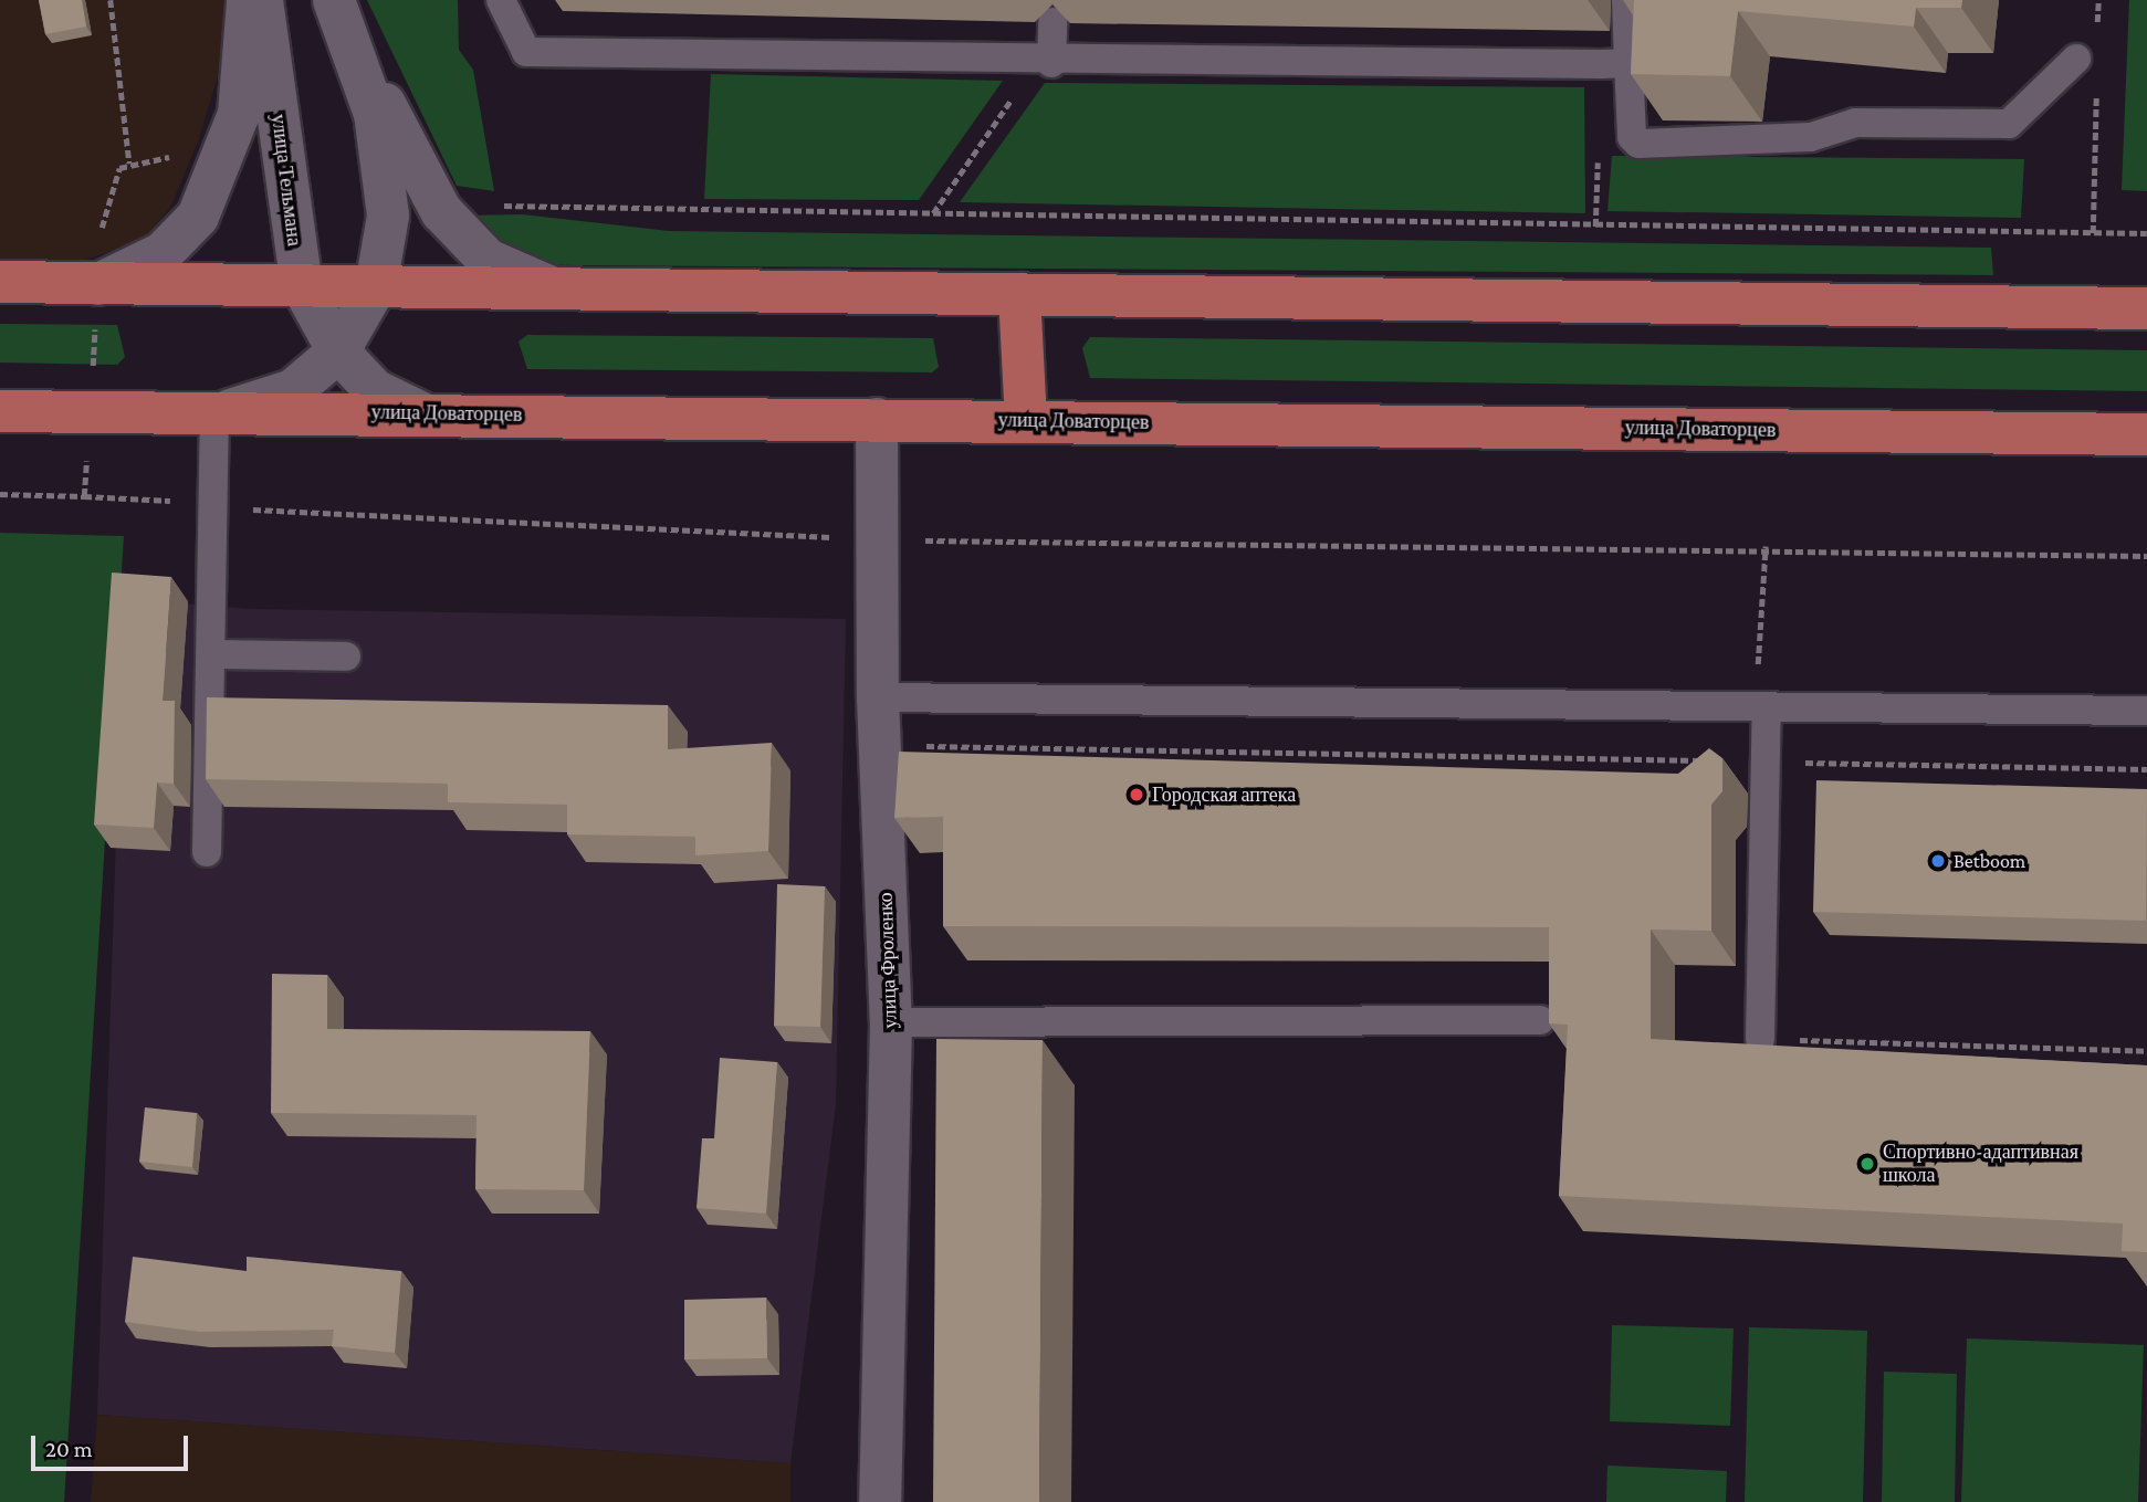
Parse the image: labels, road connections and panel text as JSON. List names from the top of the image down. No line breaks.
{"streets":{"main road":["улица Доваторцев"],"street":["улица Тельмана","улица Фроленко"]},"crossings":[["улица Тельмана","улица Доваторцев"],["улица Доваторцев","улица Фроленко"]],"places":["Городская аптека","Betboom","Спортивно-адаптивная школа"],"scale_bar":"20 m"}
